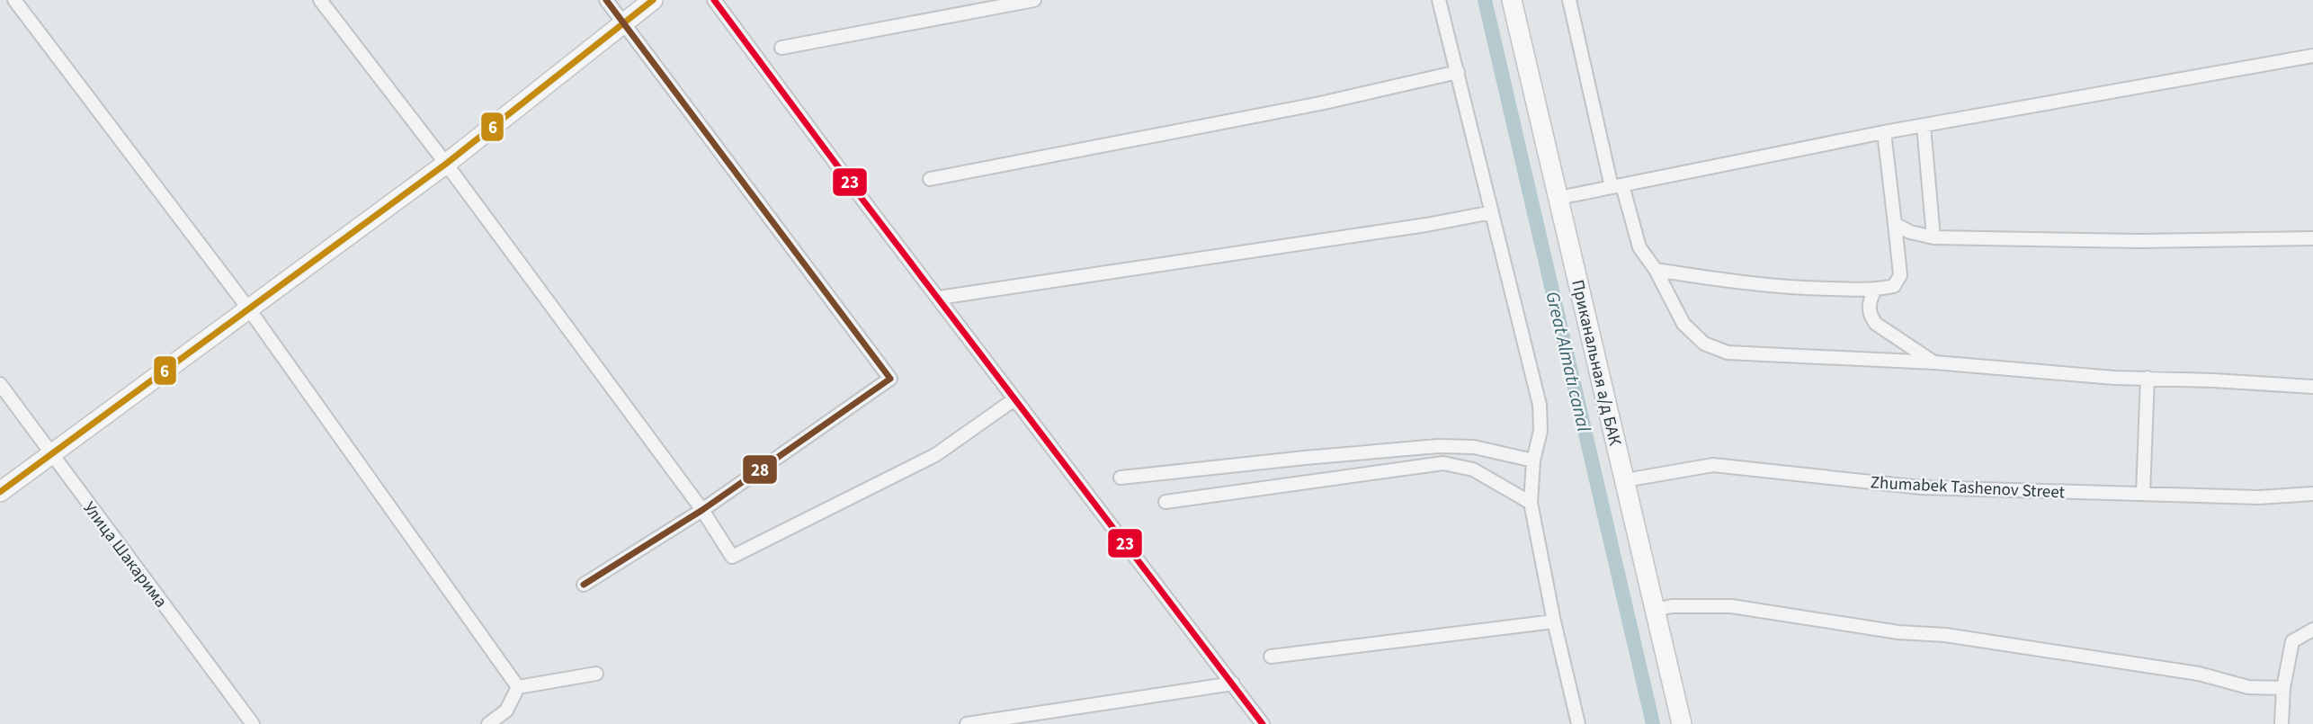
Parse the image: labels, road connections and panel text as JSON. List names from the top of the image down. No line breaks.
{"streets":{"street":["Приканальная а/д БАК","Zhumabek Tashenov Street","Улица Шакарима"]},"crossings":[["Приканальная а/д БАК","Zhumabek Tashenov Street"]],"water":["Great Almatı canal"],"lines":["transit line 23","transit line 6","transit line 28"]}
